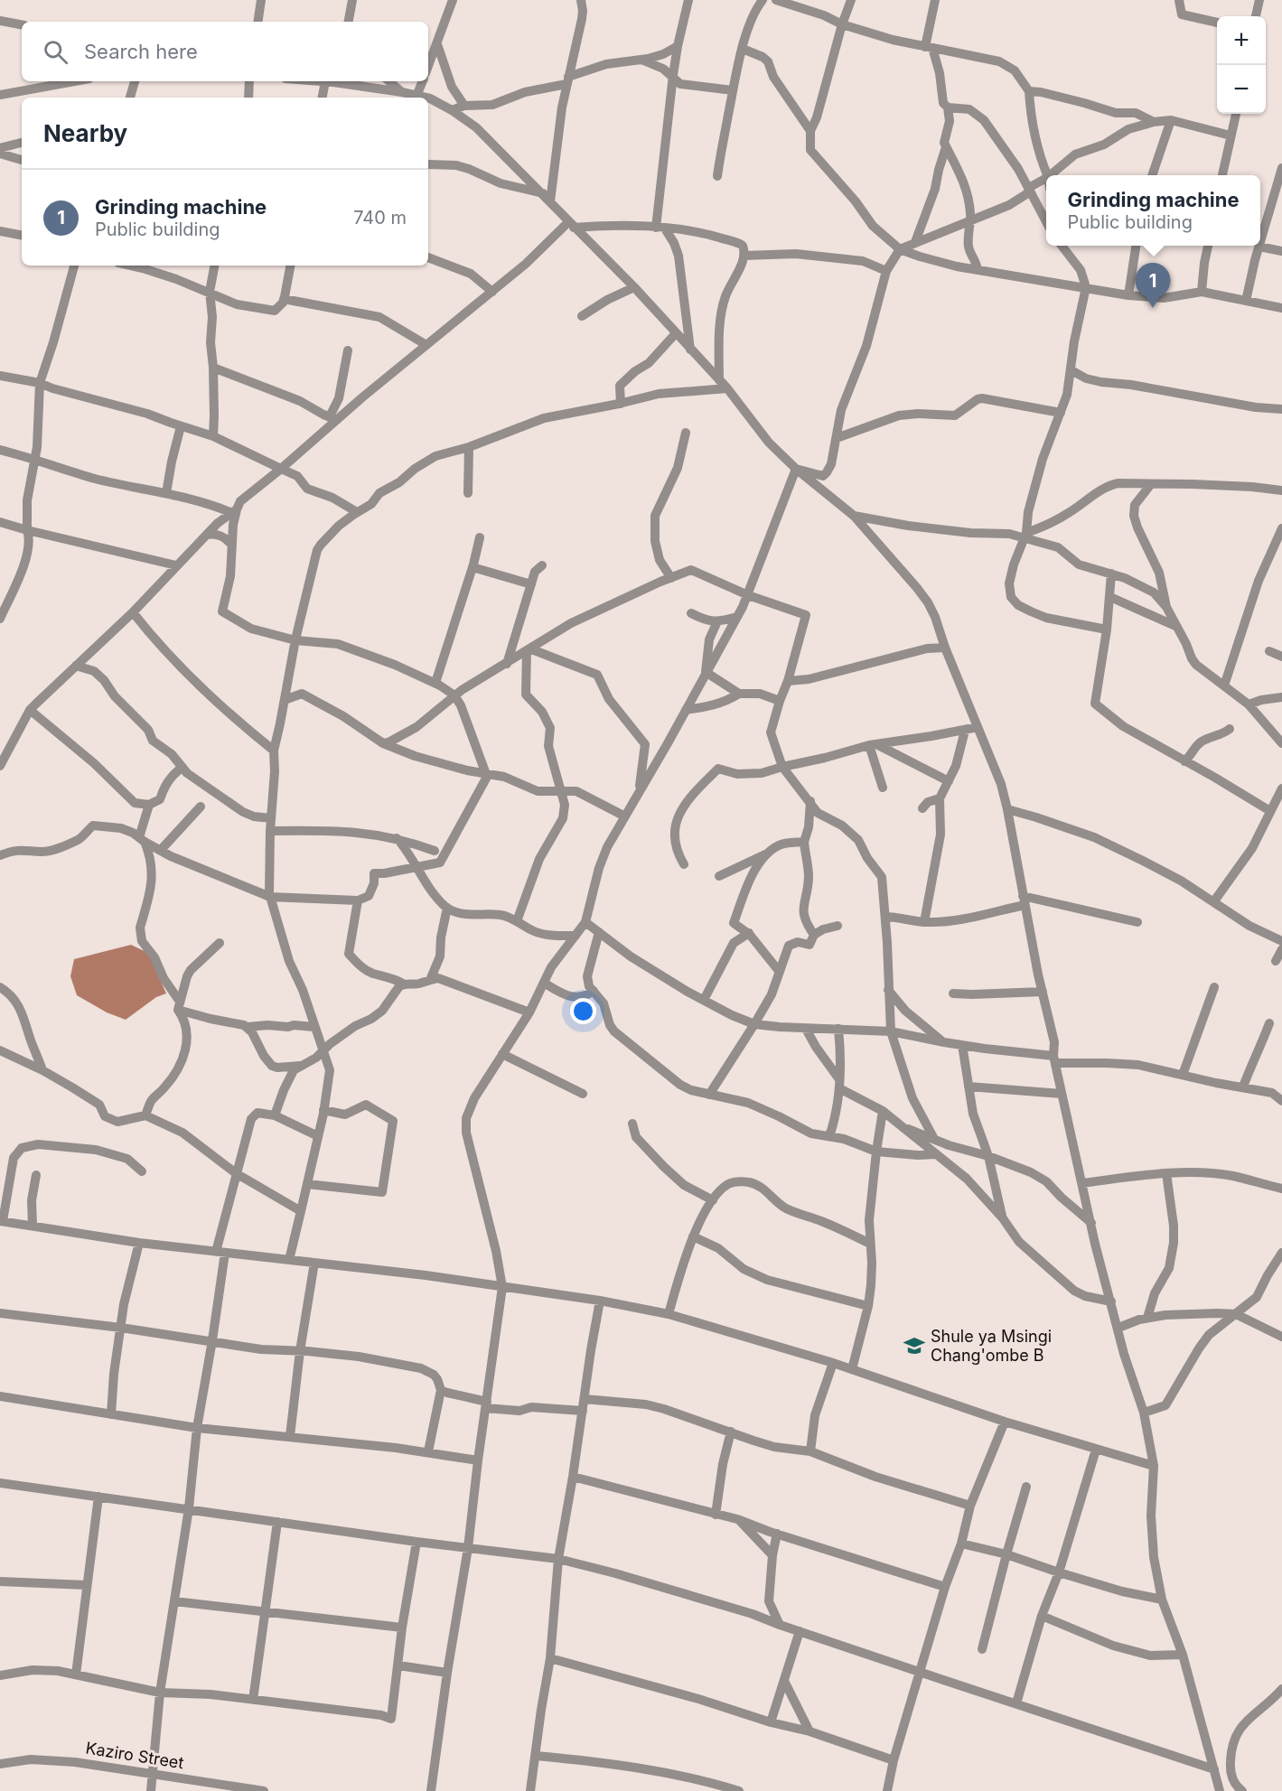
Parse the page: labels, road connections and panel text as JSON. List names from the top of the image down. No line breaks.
{"streets":{"street":["Kaziro Street"]},"places":{"school or university":["Shule ya Msingi Chang'ombe B"]},"page":{"map_buttons":["+","−"],"search":"Search here","heading":"Nearby","list":[{"mark":"1","name":"Grinding machine","note":"Public building","value":"740 m"}],"popup":["Grinding machine","Public building"],"pins":"1"}}
